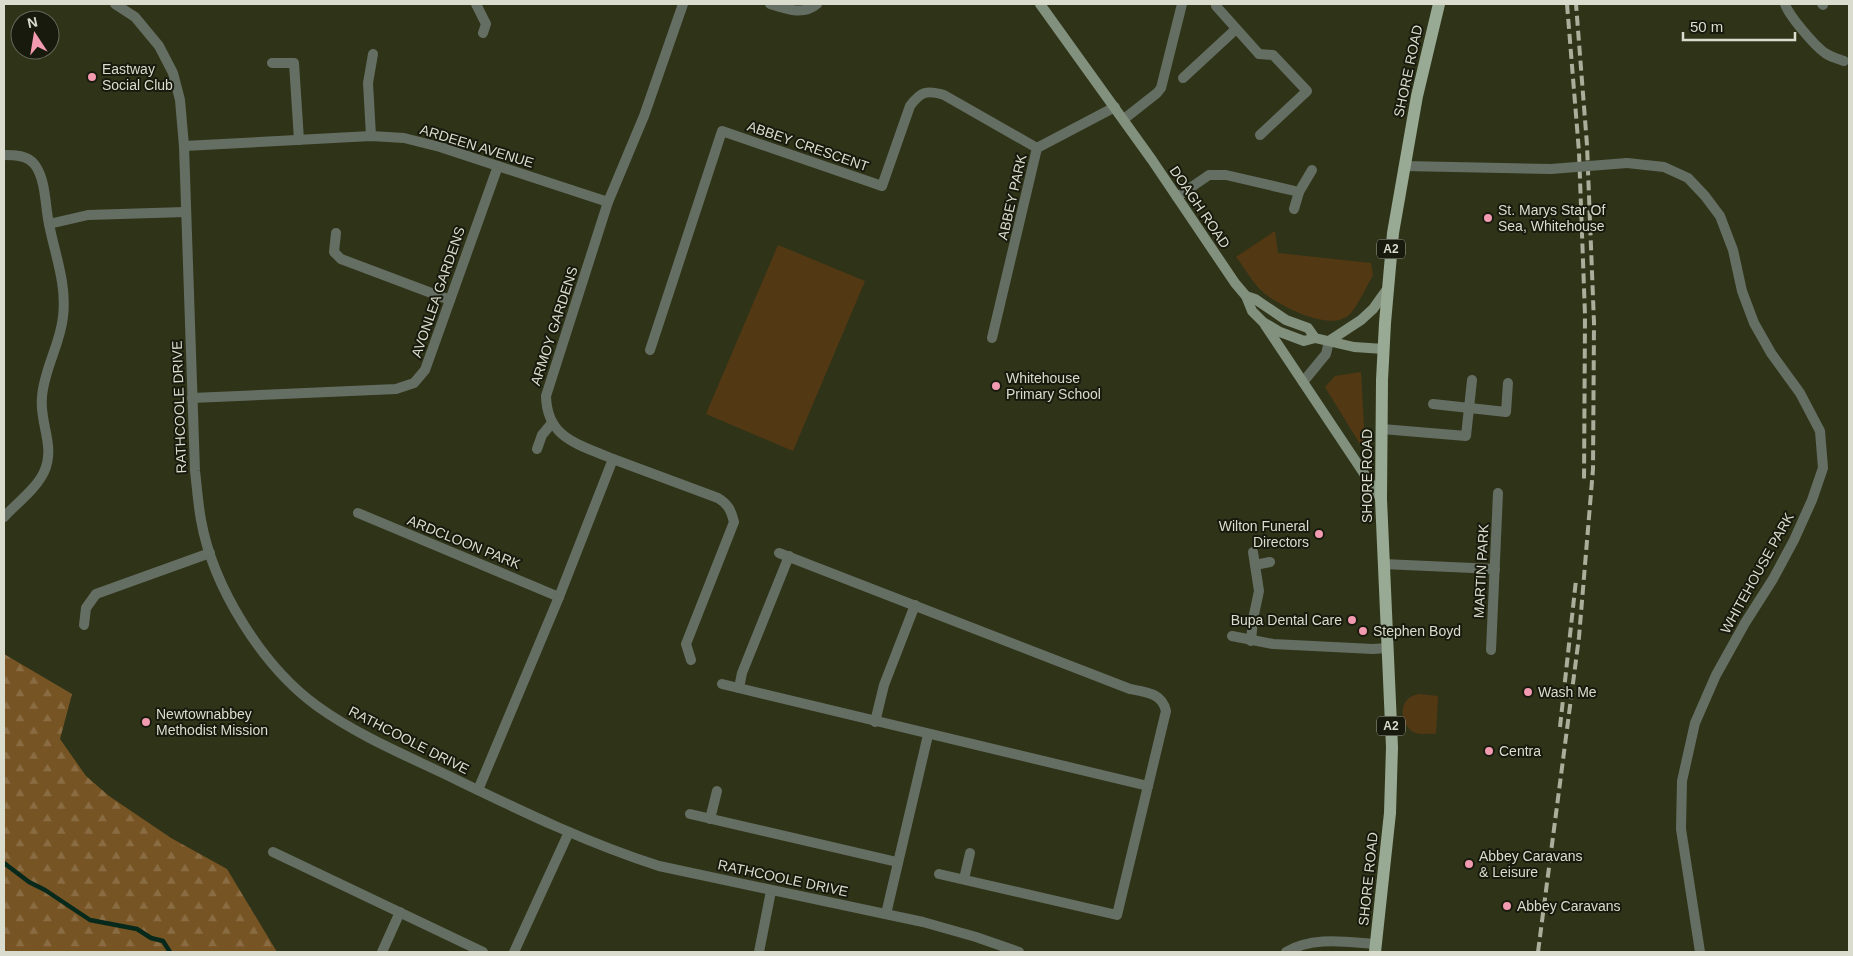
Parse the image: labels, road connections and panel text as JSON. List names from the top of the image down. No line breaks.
{"streets":{"main road":["SHORE ROAD","DOAGH ROAD","A2"],"street":["ARDEEN AVENUE","ABBEY CRESCENT","ABBEY PARK","AVONLEA GARDENS","ARMOY GARDENS","RATHCOOLE DRIVE","ARDCLOON PARK","MARTIN PARK","WHITEHOUSE PARK"]},"crossings":[["SHORE ROAD","DOAGH ROAD"],["SHORE ROAD","WHITEHOUSE PARK"],["ARDEEN AVENUE","AVONLEA GARDENS"],["ARDEEN AVENUE","ARMOY GARDENS"],["ARDEEN AVENUE","RATHCOOLE DRIVE"],["ABBEY CRESCENT","ABBEY PARK"],["ABBEY PARK","DOAGH ROAD"],["AVONLEA GARDENS","RATHCOOLE DRIVE"]],"places":["Eastway Social Club","St. Marys Star Of Sea, Whitehouse","Whitehouse Primary School","Wilton Funeral Directors","Bupa Dental Care","Stephen Boyd","Wash Me","Newtownabbey Methodist Mission","Centra","Abbey Caravans & Leisure","Abbey Caravans"],"scale_bar":"50 m","north":"top"}
